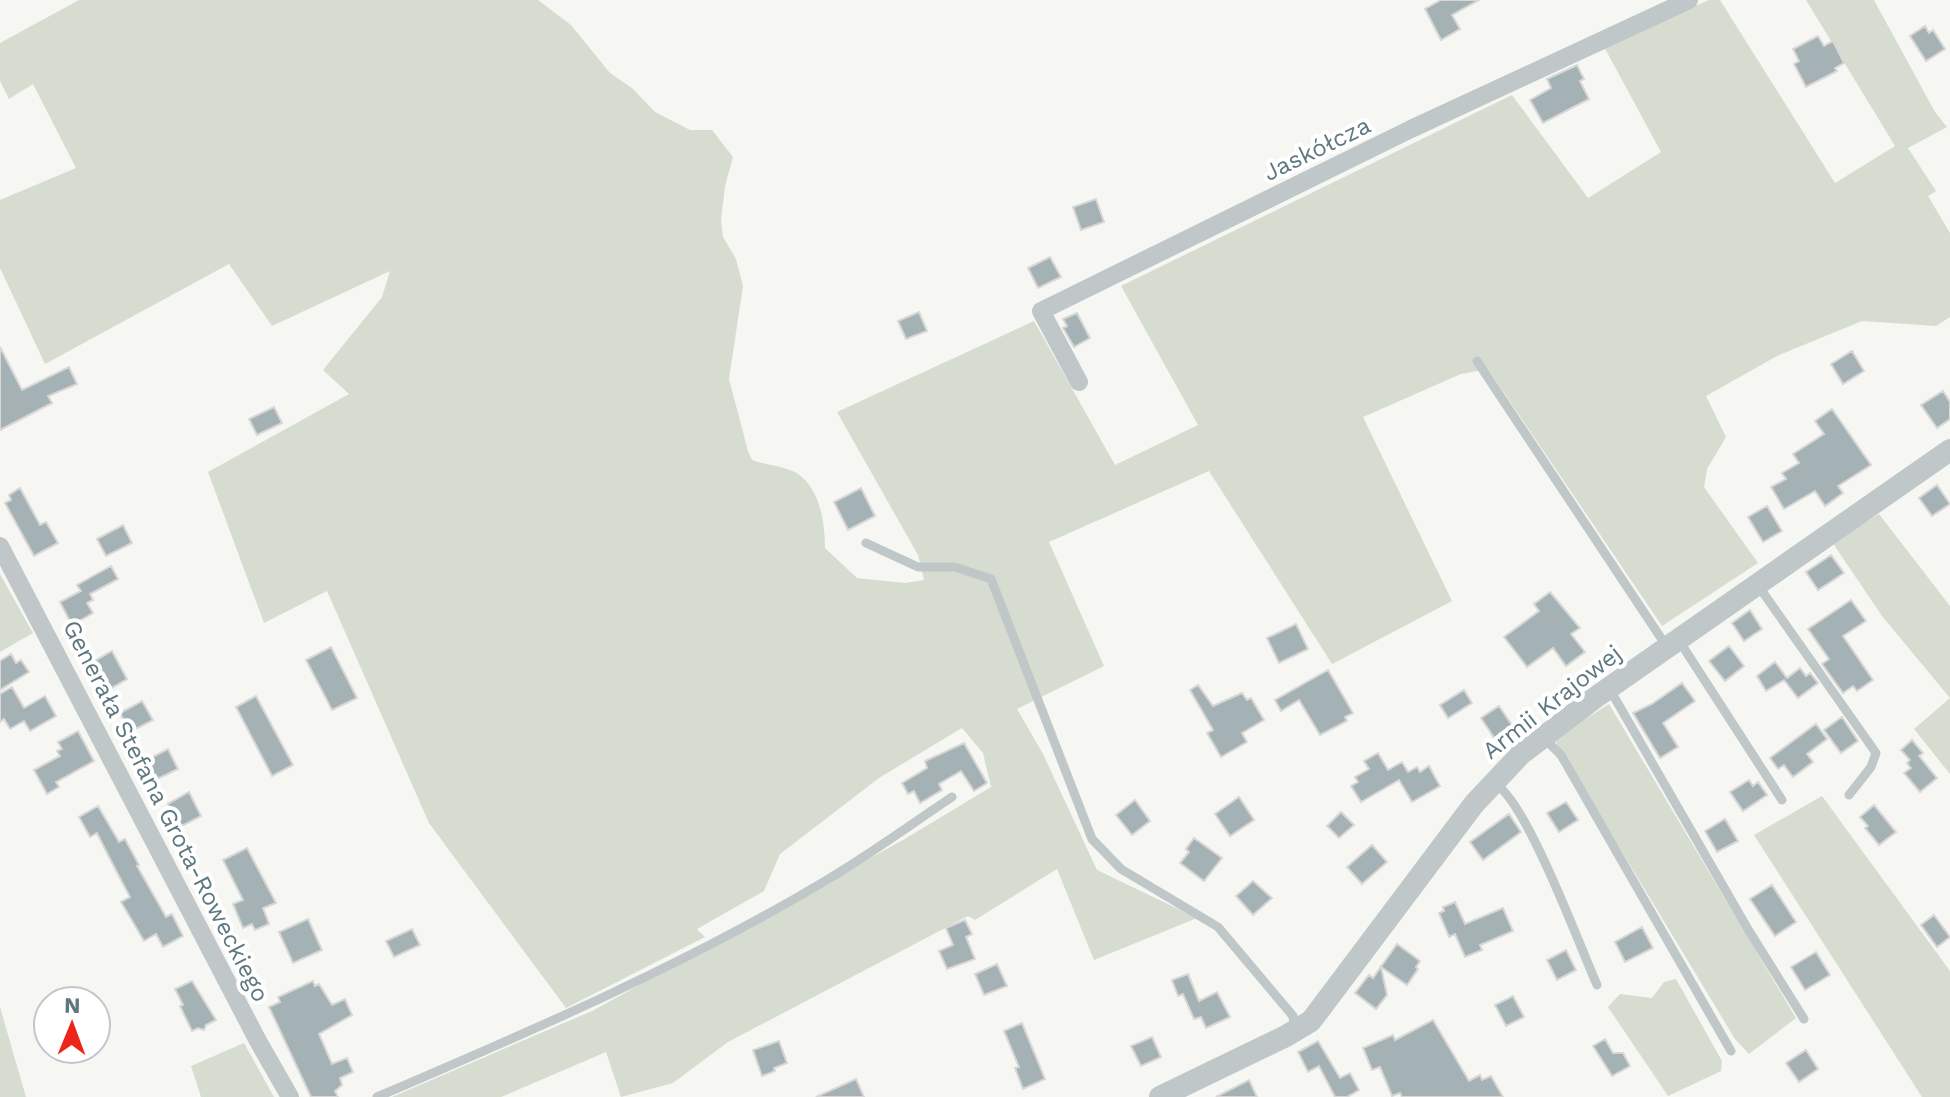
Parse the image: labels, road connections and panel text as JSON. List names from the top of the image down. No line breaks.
{"streets":{"street":["Jaskółcza","Armii Krajowej","Generała Stefana Grota-Roweckiego"]},"north":"top"}
